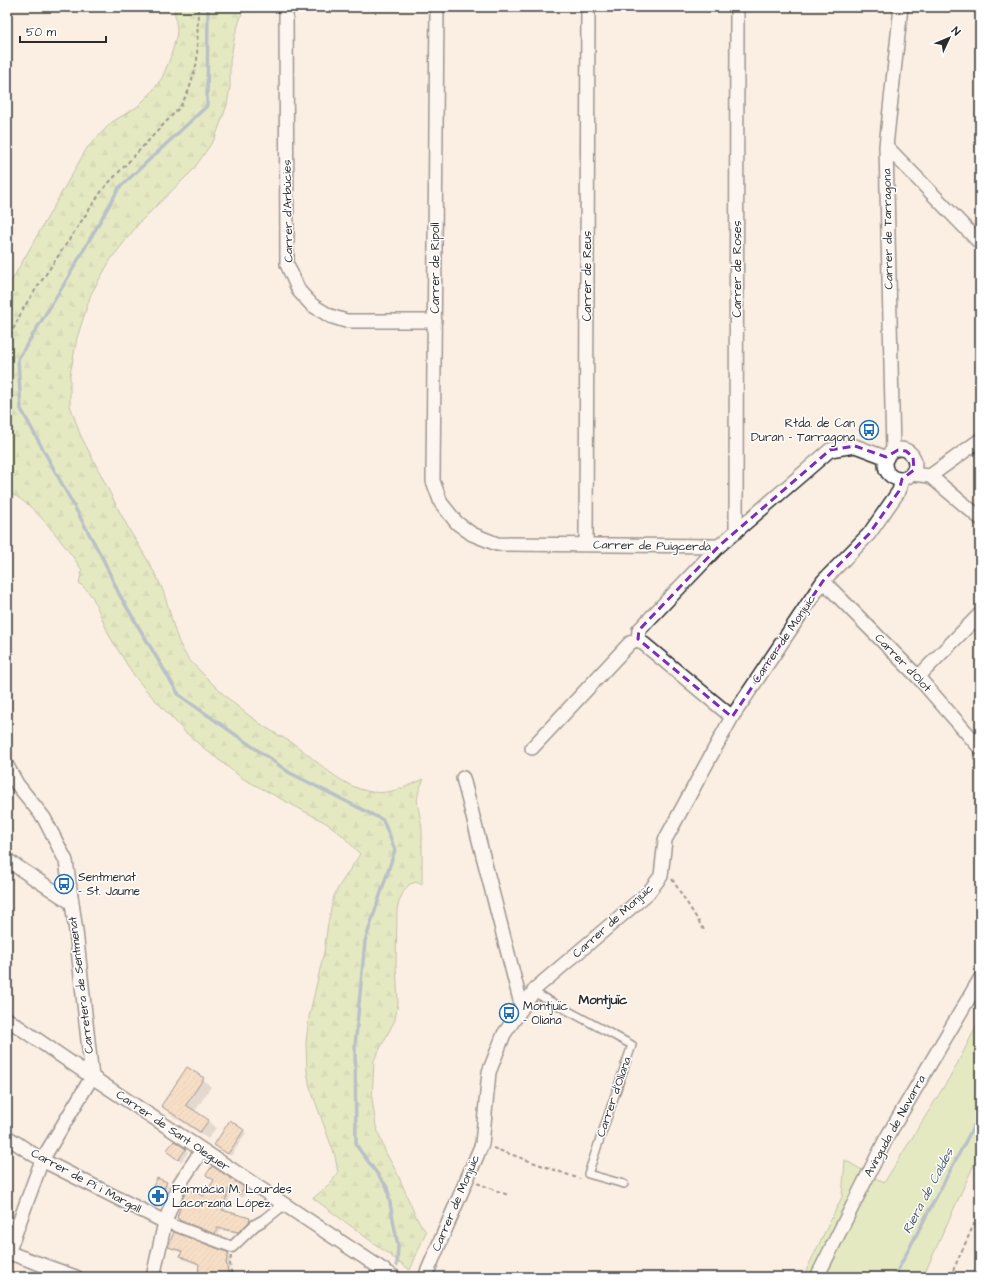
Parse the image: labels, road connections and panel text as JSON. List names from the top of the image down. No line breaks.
{"streets":{"street":["Carrer d'Arbúcies","Carrer de Tarragona","Carrer de Ripoll","Carrer de Roses","Carrer de Reus","Carrer de Puigcerdà","Carrer de Monjuïc","Carrer d'Olot","Carretera de Sentmenat","Avinguda de Navarra","Carrer de Sant Oleguer","Carrer de Pi i Margall"],"lane":["Carrer d'Oliana"]},"crossings":[["Carrer d'Arbúcies","Carrer de Ripoll"],["Carrer de Tarragona","Carrer de Puigcerdà"],["Carrer de Tarragona","Carrer de Monjuïc"],["Carrer de Ripoll","Carrer de Puigcerdà"],["Carrer de Roses","Carrer de Puigcerdà"],["Carrer de Reus","Carrer de Puigcerdà"],["Carrer de Puigcerdà","Carrer de Monjuïc"],["Carrer de Monjuïc","Carrer d'Olot"],["Carrer de Monjuïc","Carrer d'Oliana"],["Carretera de Sentmenat","Carrer de Sant Oleguer"]],"districts":["Montjuïc"],"water":["Riera de Caldes"],"places":{"bus stop":["Rtda. de Can Duran - Tarragona","Sentmenat - St. Jaume","Montjuïc - Oliana"],"pharmacy":["Farmàcia M. Lourdes Lacorzana López"]},"scale_bar":"50 m","north":"top right"}
